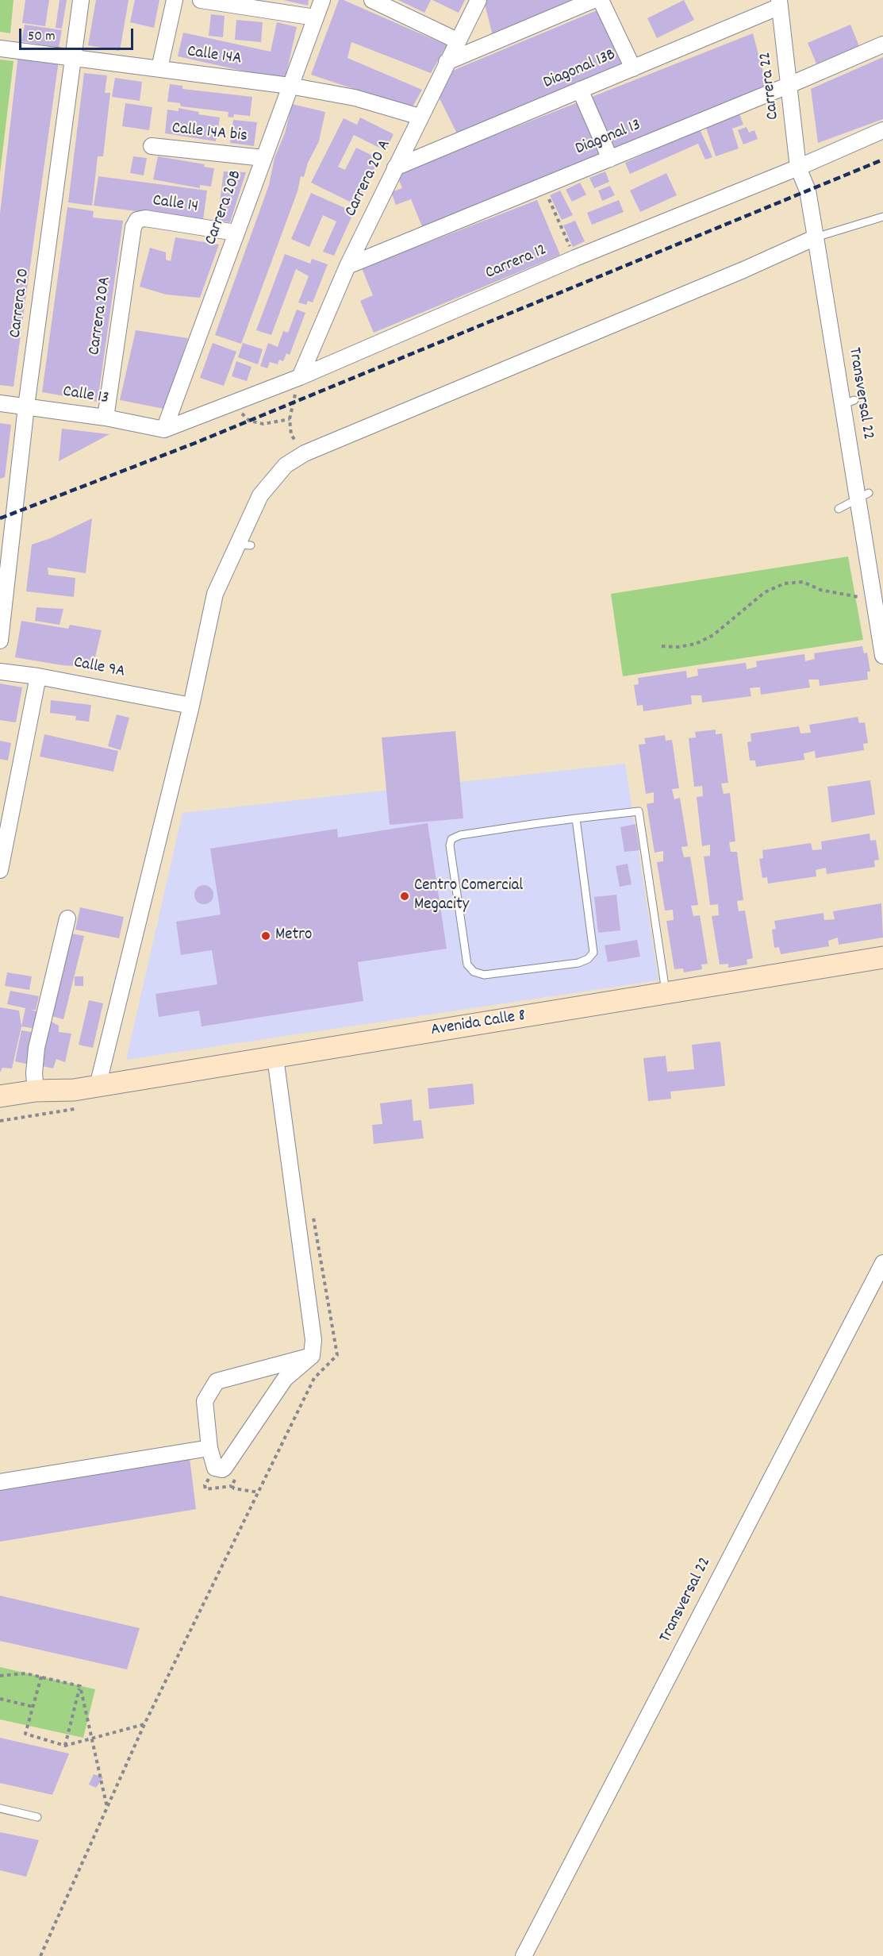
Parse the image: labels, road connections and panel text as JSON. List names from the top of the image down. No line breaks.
{"streets":{"main road":["Avenida Calle 8"],"street":["Calle 14A","Diagonal 13B","Carrera 22","Calle 14A bis","Diagonal 13","Carrera 20 A","Calle 14","Carrera 20B","Carrera 12","Carrera 20","Carrera 20A","Transversal 22","Calle 13","Calle 9A"]},"crossings":[["Calle 14A","Carrera 20 A"],["Calle 14A","Carrera 20B"],["Calle 14A","Carrera 20"],["Diagonal 13B","Carrera 22"],["Diagonal 13B","Carrera 20 A"],["Carrera 22","Diagonal 13"],["Carrera 22","Carrera 12"],["Carrera 22","Transversal 22"],["Calle 14A bis","Carrera 20B"],["Diagonal 13","Carrera 20 A"],["Carrera 20 A","Carrera 12"],["Calle 14","Carrera 20B"],["Calle 14","Carrera 20A"],["Carrera 20B","Carrera 12"],["Carrera 20B","Calle 13"],["Carrera 12","Transversal 22"],["Carrera 12","Calle 13"],["Carrera 20","Calle 13"],["Carrera 20A","Calle 13"]],"places":["Centro Comercial Megacity","Metro"],"scale_bar":"50 m"}
